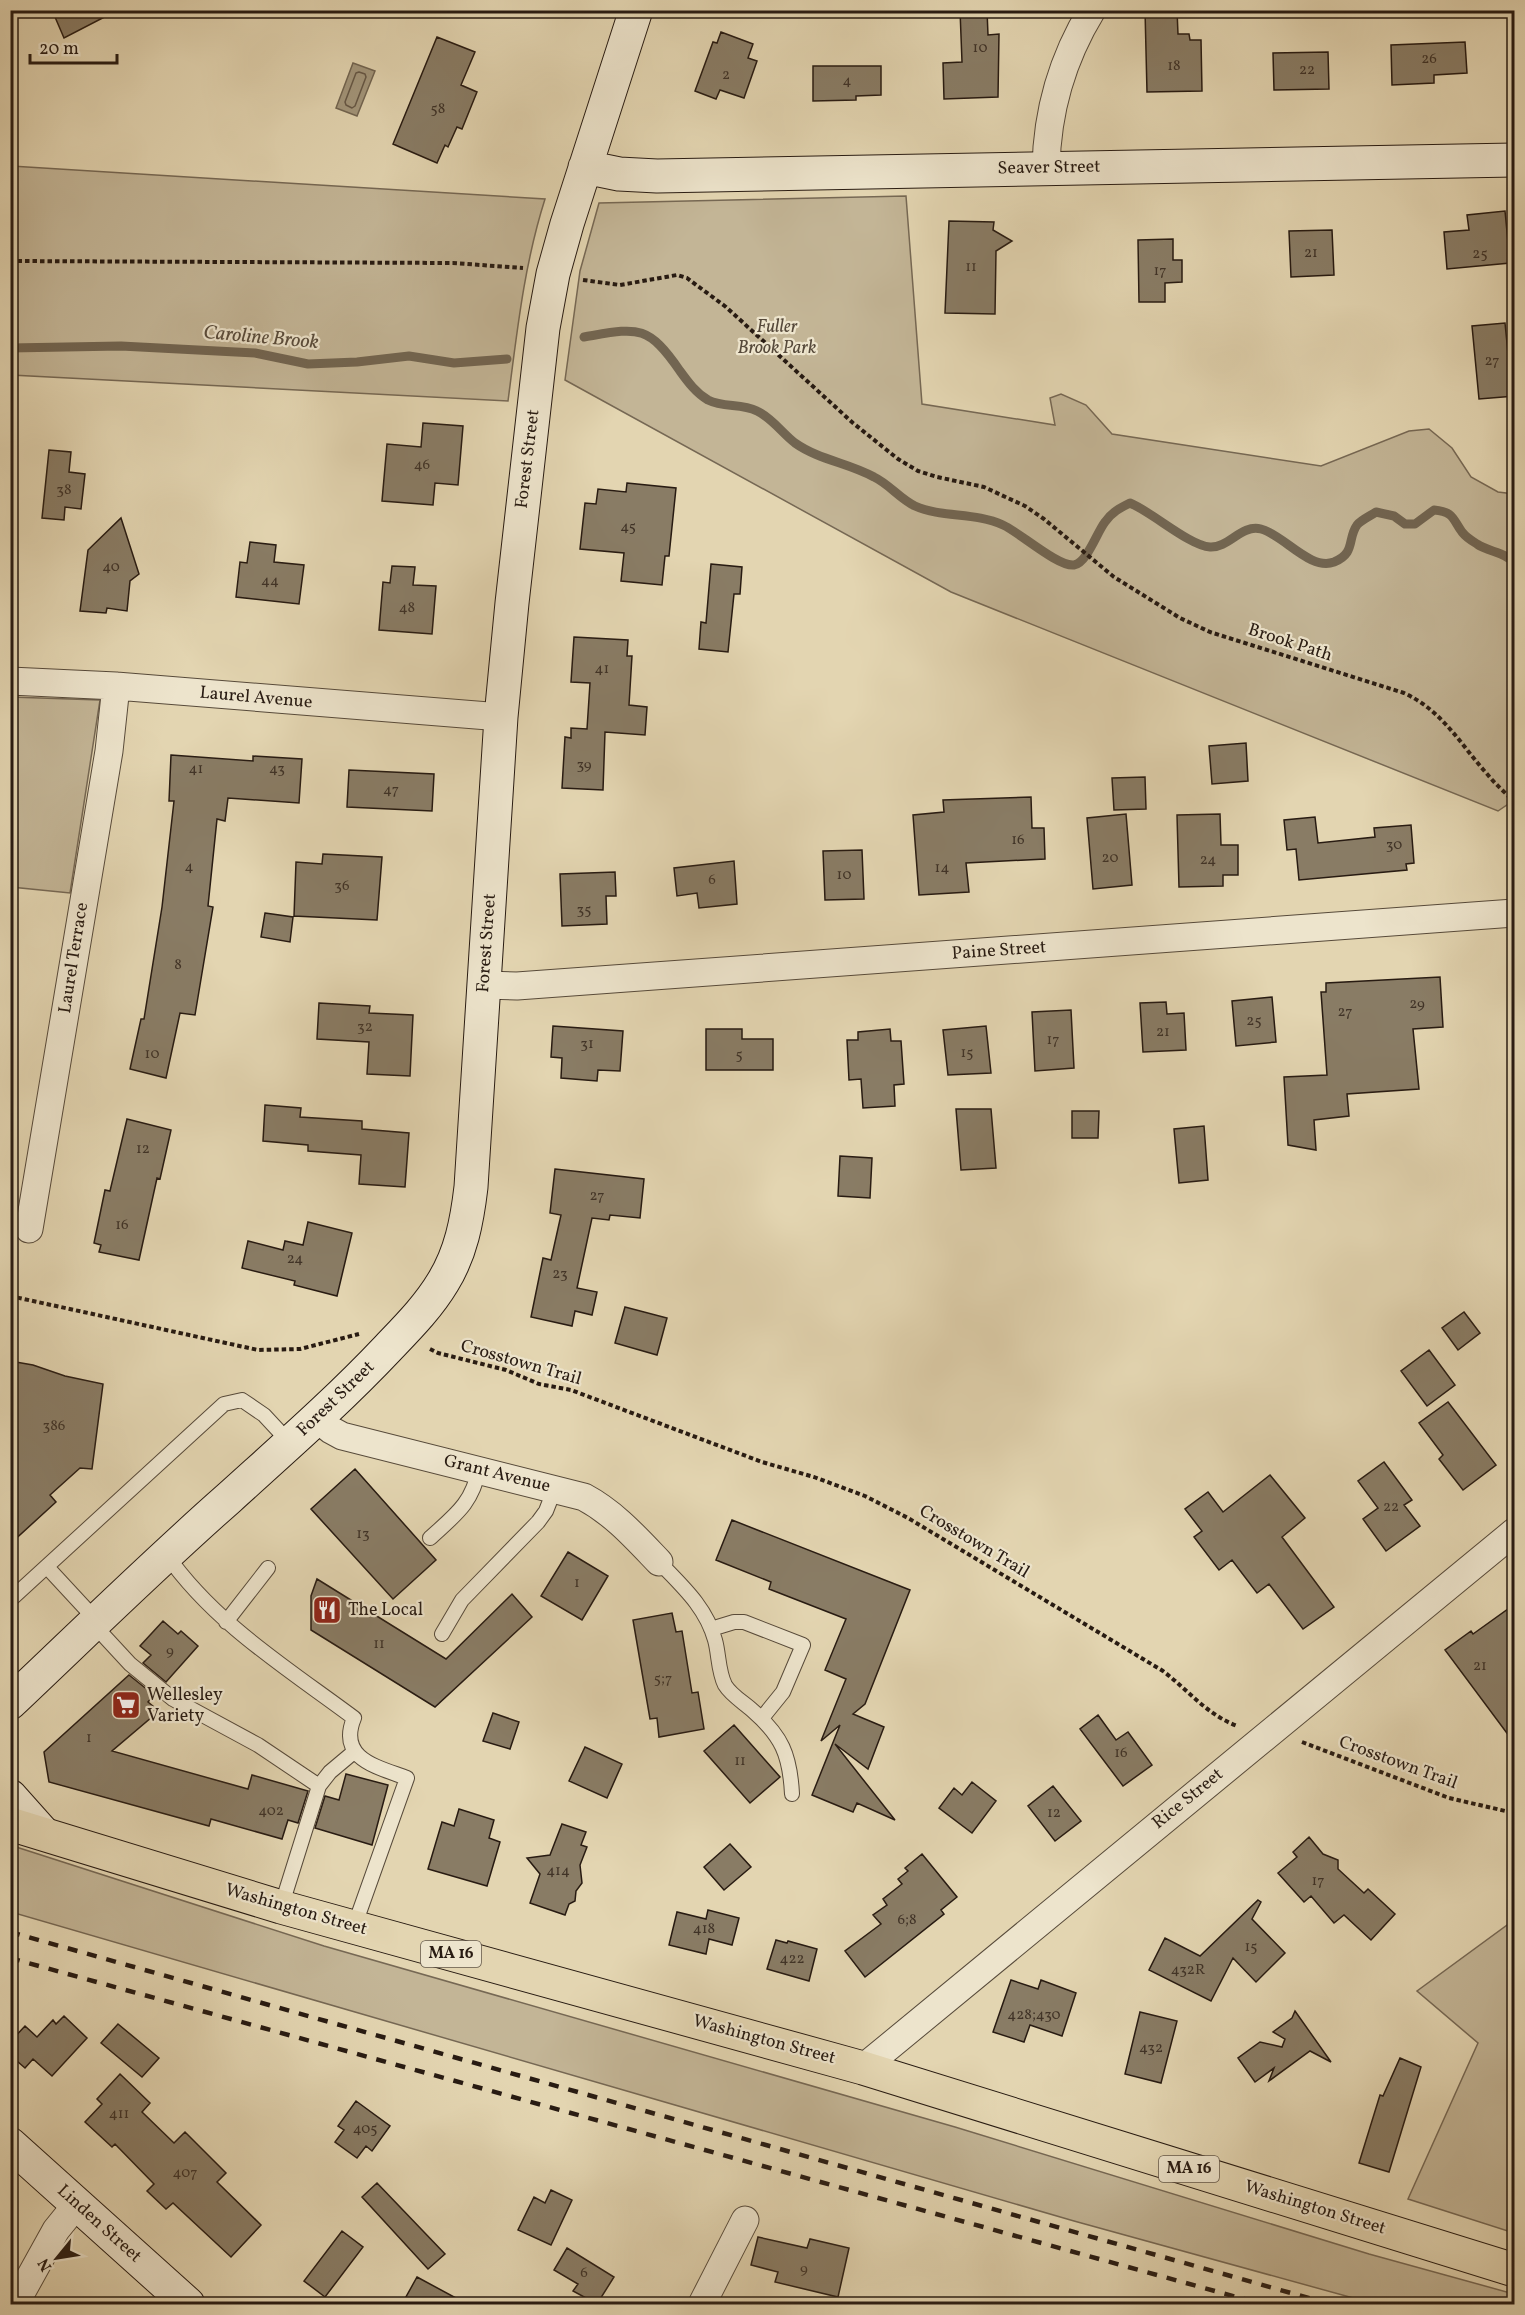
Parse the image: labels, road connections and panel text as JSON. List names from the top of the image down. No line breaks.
{"streets":{"main road":["Washington Street","MA 16"],"street":["Seaver Street","Forest Street","Laurel Avenue","Paine Street","Laurel Terrace","Grant Avenue","Rice Street","Linden Street"],"path":["Brook Path","Crosstown Trail"]},"crossings":[["Seaver Street","Forest Street"],["Forest Street","Laurel Avenue"],["Forest Street","Paine Street"],["Forest Street","Crosstown Trail"],["Forest Street","Grant Avenue"],["Laurel Avenue","Laurel Terrace"],["Crosstown Trail","Rice Street"],["Rice Street","Washington Street"]],"water":["Caroline Brook"],"parks":["Fuller Brook Park"],"places":{"restaurant":["The Local"],"supermarket":["Wellesley Variety"]},"house_numbers":["10","26","18","22","2","4","58","21","25","11","17","27","46","38","45","40","44","48","41","39","41","43","47","16","30","20","24","4","14","10","6","36","35","8","29","27","25","32","21","17","31","15","10","5","12","27","16","24","23","386","22","13","1","11","9","21","5;7","1","16","11","402","12","414","17","6;8","418","15","422","432R","428;430","432","411","405","407","9","6"],"scale_bar":"20 m","north":"bottom left"}
